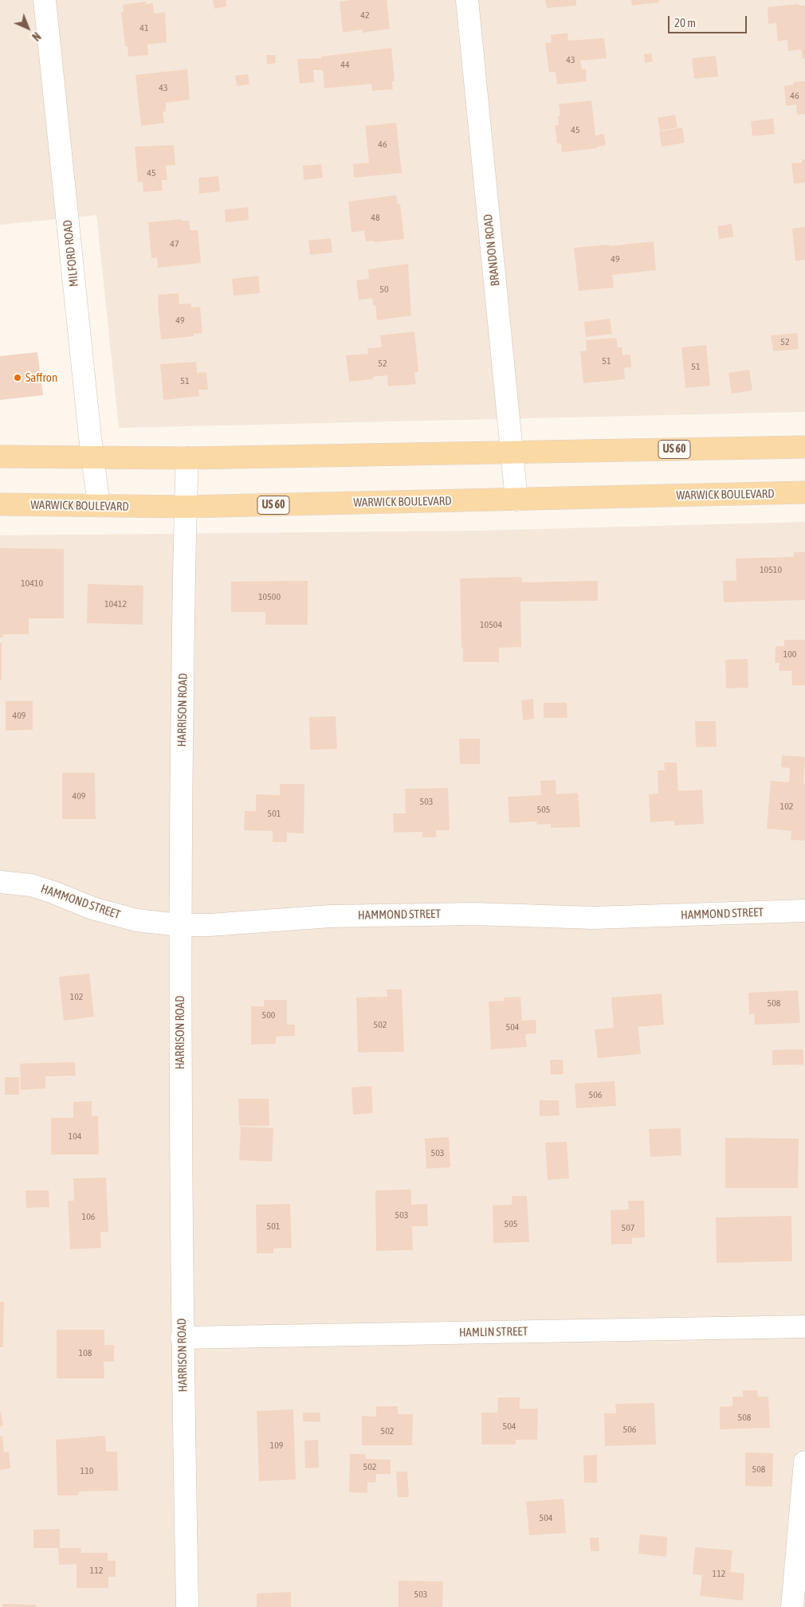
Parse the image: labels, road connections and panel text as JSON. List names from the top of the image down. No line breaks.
{"streets":{"main road":["US 60","WARWICK BOULEVARD"],"street":["BRANDON ROAD","MILFORD ROAD","HARRISON ROAD","HAMMOND STREET","HAMLIN STREET"]},"crossings":[["BRANDON ROAD","US 60"],["BRANDON ROAD","WARWICK BOULEVARD"],["MILFORD ROAD","US 60"],["MILFORD ROAD","WARWICK BOULEVARD"],["US 60","HARRISON ROAD"],["WARWICK BOULEVARD","HARRISON ROAD"],["HARRISON ROAD","HAMMOND STREET"],["HARRISON ROAD","HAMLIN STREET"]],"places":["Saffron"],"house_numbers":["42","41","43","44","43","46","45","46","45","48","47","49","50","49","52","51","52","51","51","10510","10410","10500","10412","10504","100","409","409","503","102","505","501","102","508","500","502","504","506","104","503","503","106","505","501","507","108","508","504","506","502","109","502","508","110","504","112","112","503"],"scale_bar":"20 m","north":"bottom right"}
